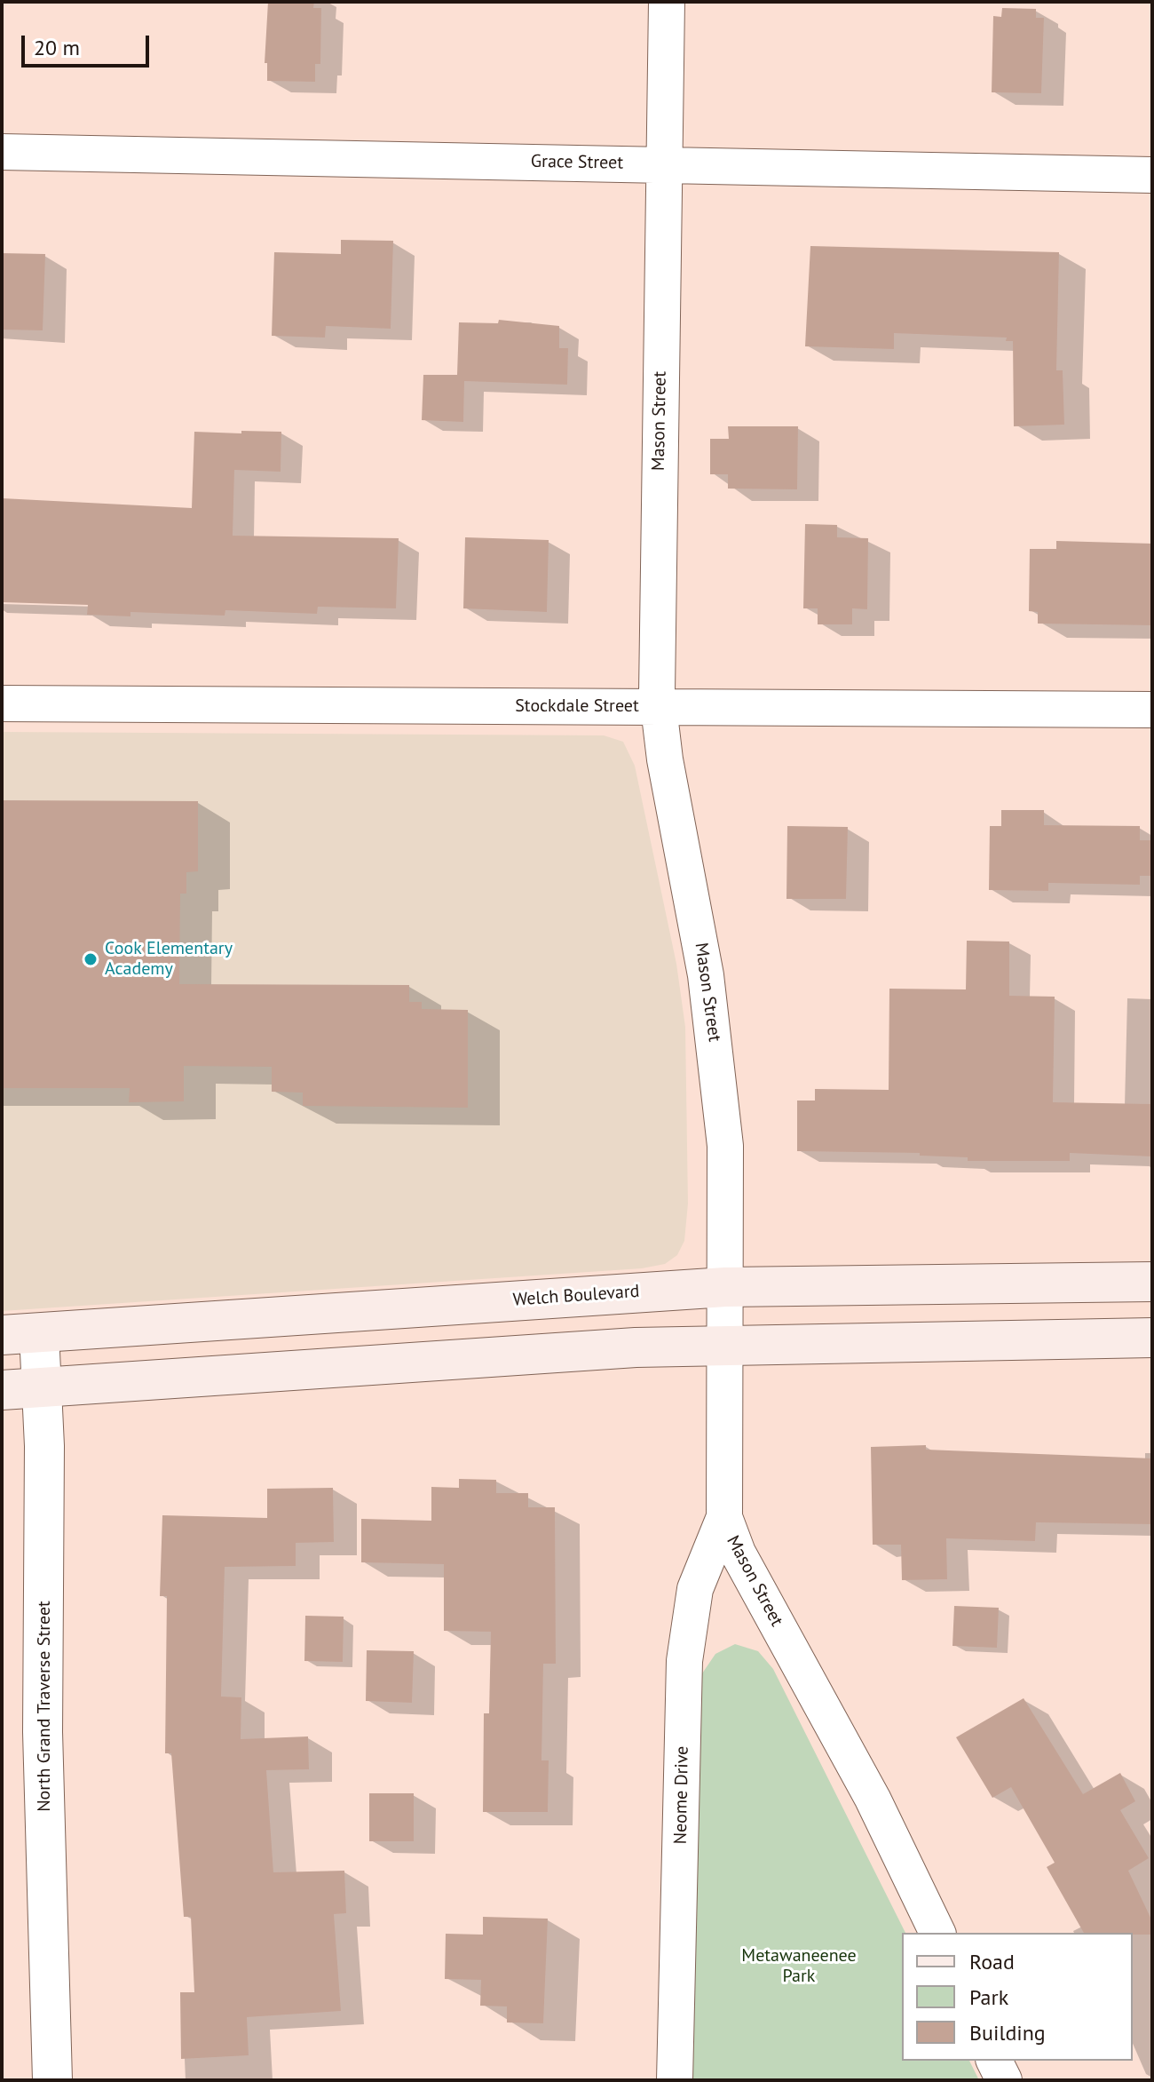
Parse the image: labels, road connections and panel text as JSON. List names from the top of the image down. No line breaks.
{"streets":{"main road":["Welch Boulevard"],"street":["Grace Street","Mason Street","Stockdale Street","North Grand Traverse Street","Neome Drive"]},"crossings":[["Grace Street","Mason Street"],["Mason Street","Stockdale Street"],["Mason Street","Welch Boulevard"],["Mason Street","Neome Drive"],["Welch Boulevard","North Grand Traverse Street"]],"parks":["Metawaneenee Park"],"places":["Cook Elementary Academy"],"legend":["Road","Park","Building"],"scale_bar":"20 m"}
